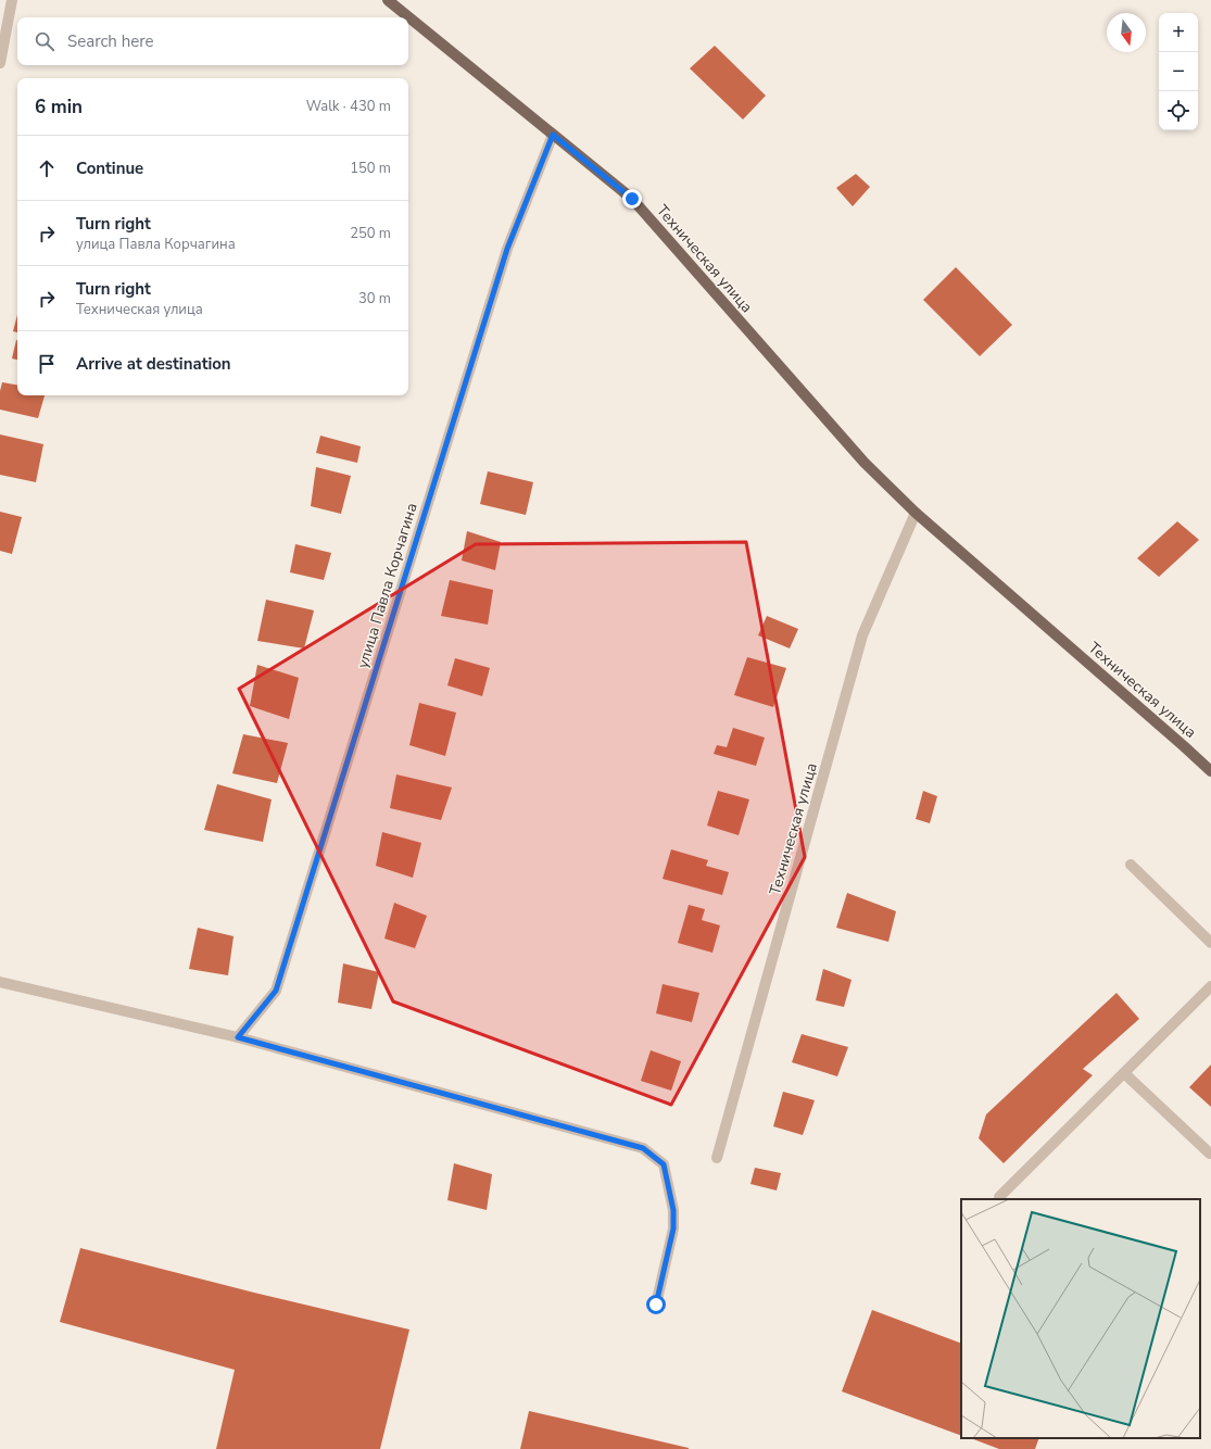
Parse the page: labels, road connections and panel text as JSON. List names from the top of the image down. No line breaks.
{"streets":{"main road":["Техническая улица"],"street":["улица Павла Корчагина"]},"crossings":[["Техническая улица","улица Павла Корчагина"]],"north":"bottom","page":{"map_buttons":["+","−"],"search":"Search here","heading":["6 min","Walk · 430 m"],"list":[["Continue","150 m"],["Turn right","улица Павла Корчагина","250 m"],["Turn right","Техническая улица","30 m"],"Arrive at destination"]}}
